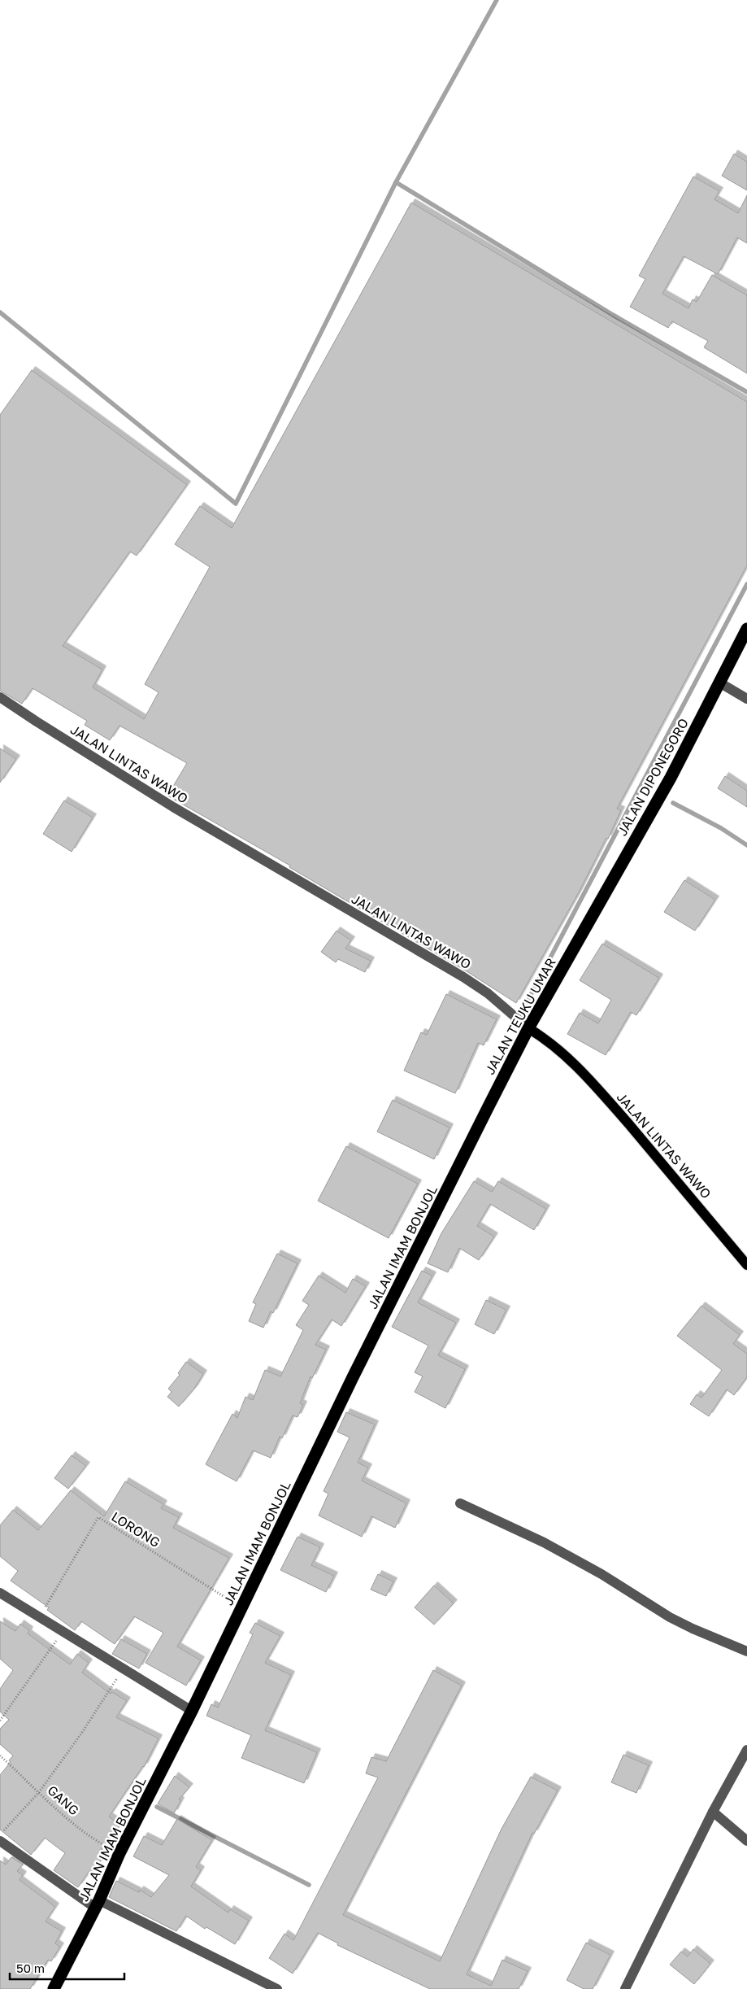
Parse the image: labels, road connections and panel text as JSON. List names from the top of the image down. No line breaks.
{"streets":{"highway":["JALAN DIPONEGORO","JALAN TEUKU UMAR","JALAN IMAM BONJOL"],"main road":["JALAN LINTAS WAWO"],"path":["LORONG","GANG"]},"crossings":[["JALAN LINTAS WAWO","JALAN TEUKU UMAR"],["JALAN DIPONEGORO","JALAN TEUKU UMAR"],["JALAN TEUKU UMAR","JALAN IMAM BONJOL"],["JALAN IMAM BONJOL","LORONG"],["JALAN IMAM BONJOL","GANG"]],"scale_bar":"50 m"}
